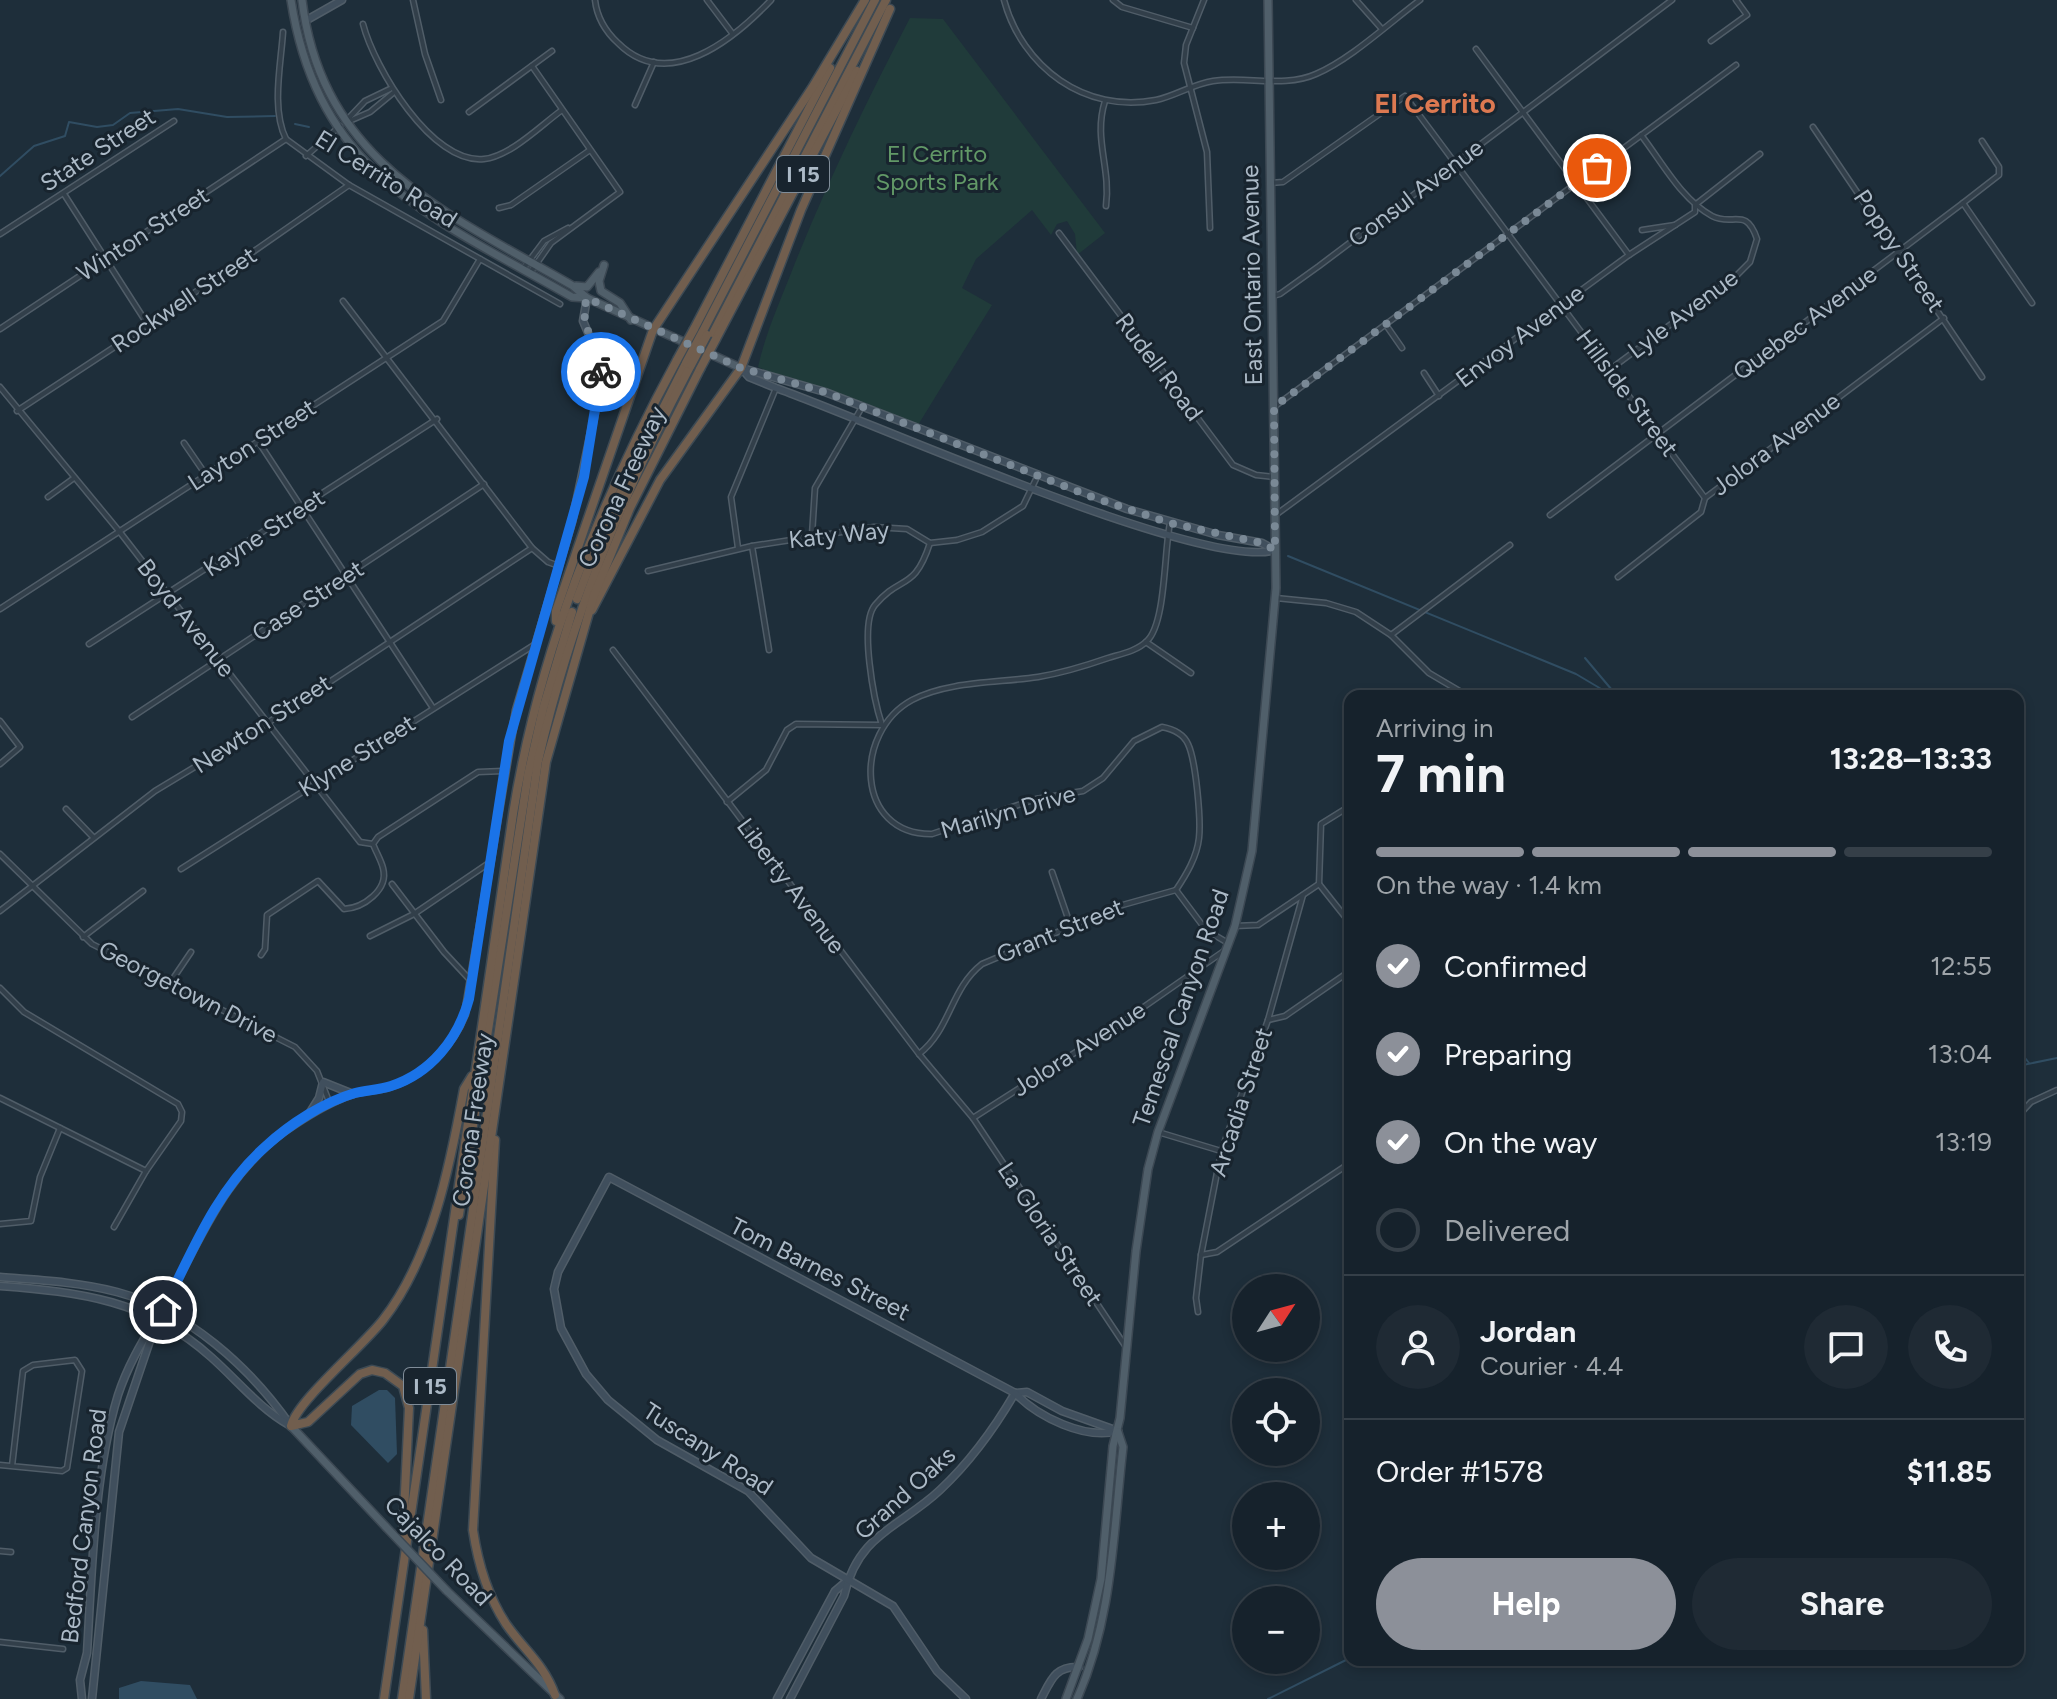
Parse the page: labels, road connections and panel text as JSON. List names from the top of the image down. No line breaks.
{"streets":{"highway":["I 15","Corona Freeway"],"main road":["East Ontario Avenue","Temescal Canyon Road","Tom Barnes Street","Tuscany Road","Grand Oaks","Bedford Canyon Road","Cajalco Road"],"street":["State Street","El Cerrito Road","Consul Avenue","Winton Street","Poppy Street","Rockwell Street","Lyle Avenue","Quebec Avenue","Envoy Avenue","Rudell Road","Hillside Street","Jolora Avenue","Layton Street","Kayne Street","Katy Way","Case Street","Boyd Avenue","Newton Street","Klyne Street","Marilyn Drive","Liberty Avenue","Grant Street","Georgetown Drive","Arcadia Street","La Gloria Street"]},"crossings":[["El Cerrito Road","Winton Street"],["El Cerrito Road","Rockwell Street"],["El Cerrito Road","Layton Street"],["Consul Avenue","East Ontario Avenue"],["Consul Avenue","Hillside Street"],["Poppy Street","Quebec Avenue"],["Poppy Street","Jolora Avenue"],["East Ontario Avenue","Envoy Avenue"],["East Ontario Avenue","Rudell Road"],["East Ontario Avenue","Hillside Street"],["East Ontario Avenue","Temescal Canyon Road"],["Rockwell Street","Boyd Avenue"],["Lyle Avenue","Envoy Avenue"],["Lyle Avenue","Hillside Street"],["Quebec Avenue","Hillside Street"],["Envoy Avenue","Hillside Street"],["Hillside Street","Jolora Avenue"],["Jolora Avenue","Liberty Avenue"],["Jolora Avenue","Temescal Canyon Road"],["Jolora Avenue","La Gloria Street"],["Layton Street","Boyd Avenue"],["Kayne Street","Boyd Avenue"],["Case Street","Boyd Avenue"],["Boyd Avenue","Newton Street"],["Boyd Avenue","Klyne Street"],["Newton Street","Georgetown Drive"],["Klyne Street","Bedford Canyon Road"],["Marilyn Drive","Grant Street"],["Liberty Avenue","Grant Street"],["Liberty Avenue","La Gloria Street"],["Georgetown Drive","Bedford Canyon Road"],["Temescal Canyon Road","La Gloria Street"],["Temescal Canyon Road","Tom Barnes Street"],["Tom Barnes Street","Tuscany Road"],["Tom Barnes Street","Grand Oaks"],["Tuscany Road","Grand Oaks"],["Bedford Canyon Road","Cajalco Road"]],"districts":["El Cerrito"],"parks":["El Cerrito Sports Park"],"north":"top right","page":{"heading":["7 min","Arriving in","13:28–13:33"],"panel":["Jordan","Courier · 4.4","Order #1578","$11.85"],"bar":"On the way · 1.4 km","list":[["Confirmed","12:55"],["Preparing","13:04"],["On the way","13:19"],"Delivered"],"map_buttons":["+","−"],"buttons":["Help","Share"]}}
